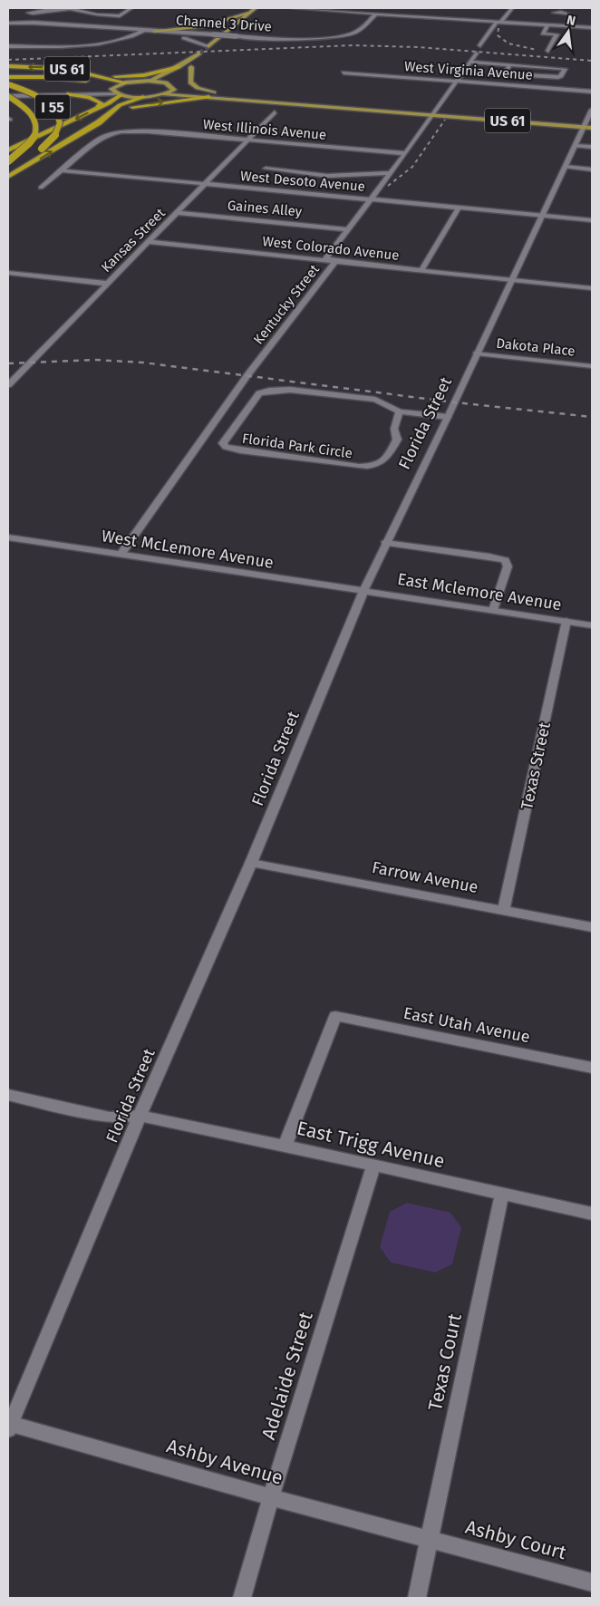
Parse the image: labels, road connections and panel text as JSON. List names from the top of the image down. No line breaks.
{"streets":{"highway":["US 61","I 55"],"street":["Channel 3 Drive","West Virginia Avenue","West Illinois Avenue","West Desoto Avenue","Gaines Alley","Kansas Street","West Colorado Avenue","Kentucky Street","Dakota Place","Florida Street","Florida Park Circle","West McLemore Avenue","East Mclemore Avenue","Texas Street","Farrow Avenue","East Utah Avenue","East Trigg Avenue","Texas Court","Adelaide Street","Ashby Avenue","Ashby Court"]},"crossings":[["US 61","Kentucky Street"],["US 61","Florida Street"],["West Virginia Avenue","Kentucky Street"],["West Illinois Avenue","West Desoto Avenue"],["West Illinois Avenue","Kansas Street"],["West Illinois Avenue","Kentucky Street"],["West Desoto Avenue","Kansas Street"],["West Desoto Avenue","Kentucky Street"],["West Desoto Avenue","Florida Street"],["Gaines Alley","Kansas Street"],["Gaines Alley","Kentucky Street"],["Kansas Street","West Colorado Avenue"],["West Colorado Avenue","Kentucky Street"],["West Colorado Avenue","Florida Street"],["Kentucky Street","West McLemore Avenue"],["Dakota Place","Florida Street"],["Florida Street","Florida Park Circle"],["Florida Street","West McLemore Avenue"],["Florida Street","East Mclemore Avenue"],["Florida Street","Farrow Avenue"],["Florida Street","East Trigg Avenue"],["Florida Street","Ashby Avenue"],["West McLemore Avenue","East Mclemore Avenue"],["East Mclemore Avenue","Texas Street"],["Texas Street","Farrow Avenue"],["East Utah Avenue","East Trigg Avenue"],["East Trigg Avenue","Texas Court"],["East Trigg Avenue","Adelaide Street"],["Texas Court","Ashby Avenue"],["Texas Court","Ashby Court"],["Adelaide Street","Ashby Avenue"],["Ashby Avenue","Ashby Court"]],"north":"top"}
